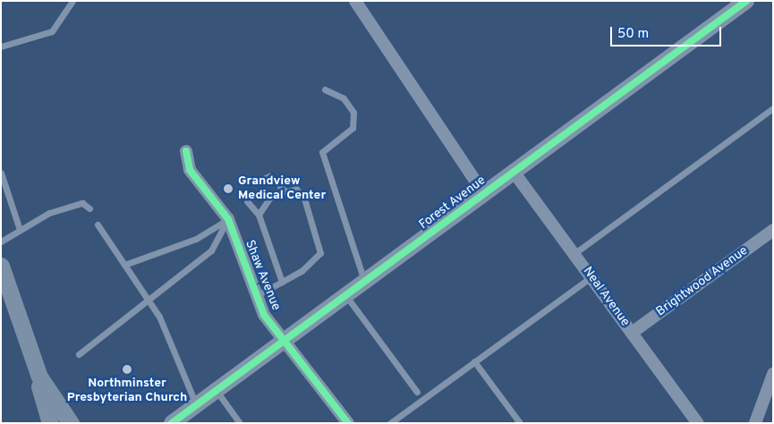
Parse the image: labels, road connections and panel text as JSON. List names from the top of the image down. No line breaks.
{"streets":{"street":["Forest Avenue","Shaw Avenue","Brightwood Avenue","Neal Avenue"]},"crossings":[["Forest Avenue","Shaw Avenue"],["Forest Avenue","Neal Avenue"],["Brightwood Avenue","Neal Avenue"]],"places":["Grandview Medical Center","Northminster Presbyterian Church"],"scale_bar":"50 m"}
